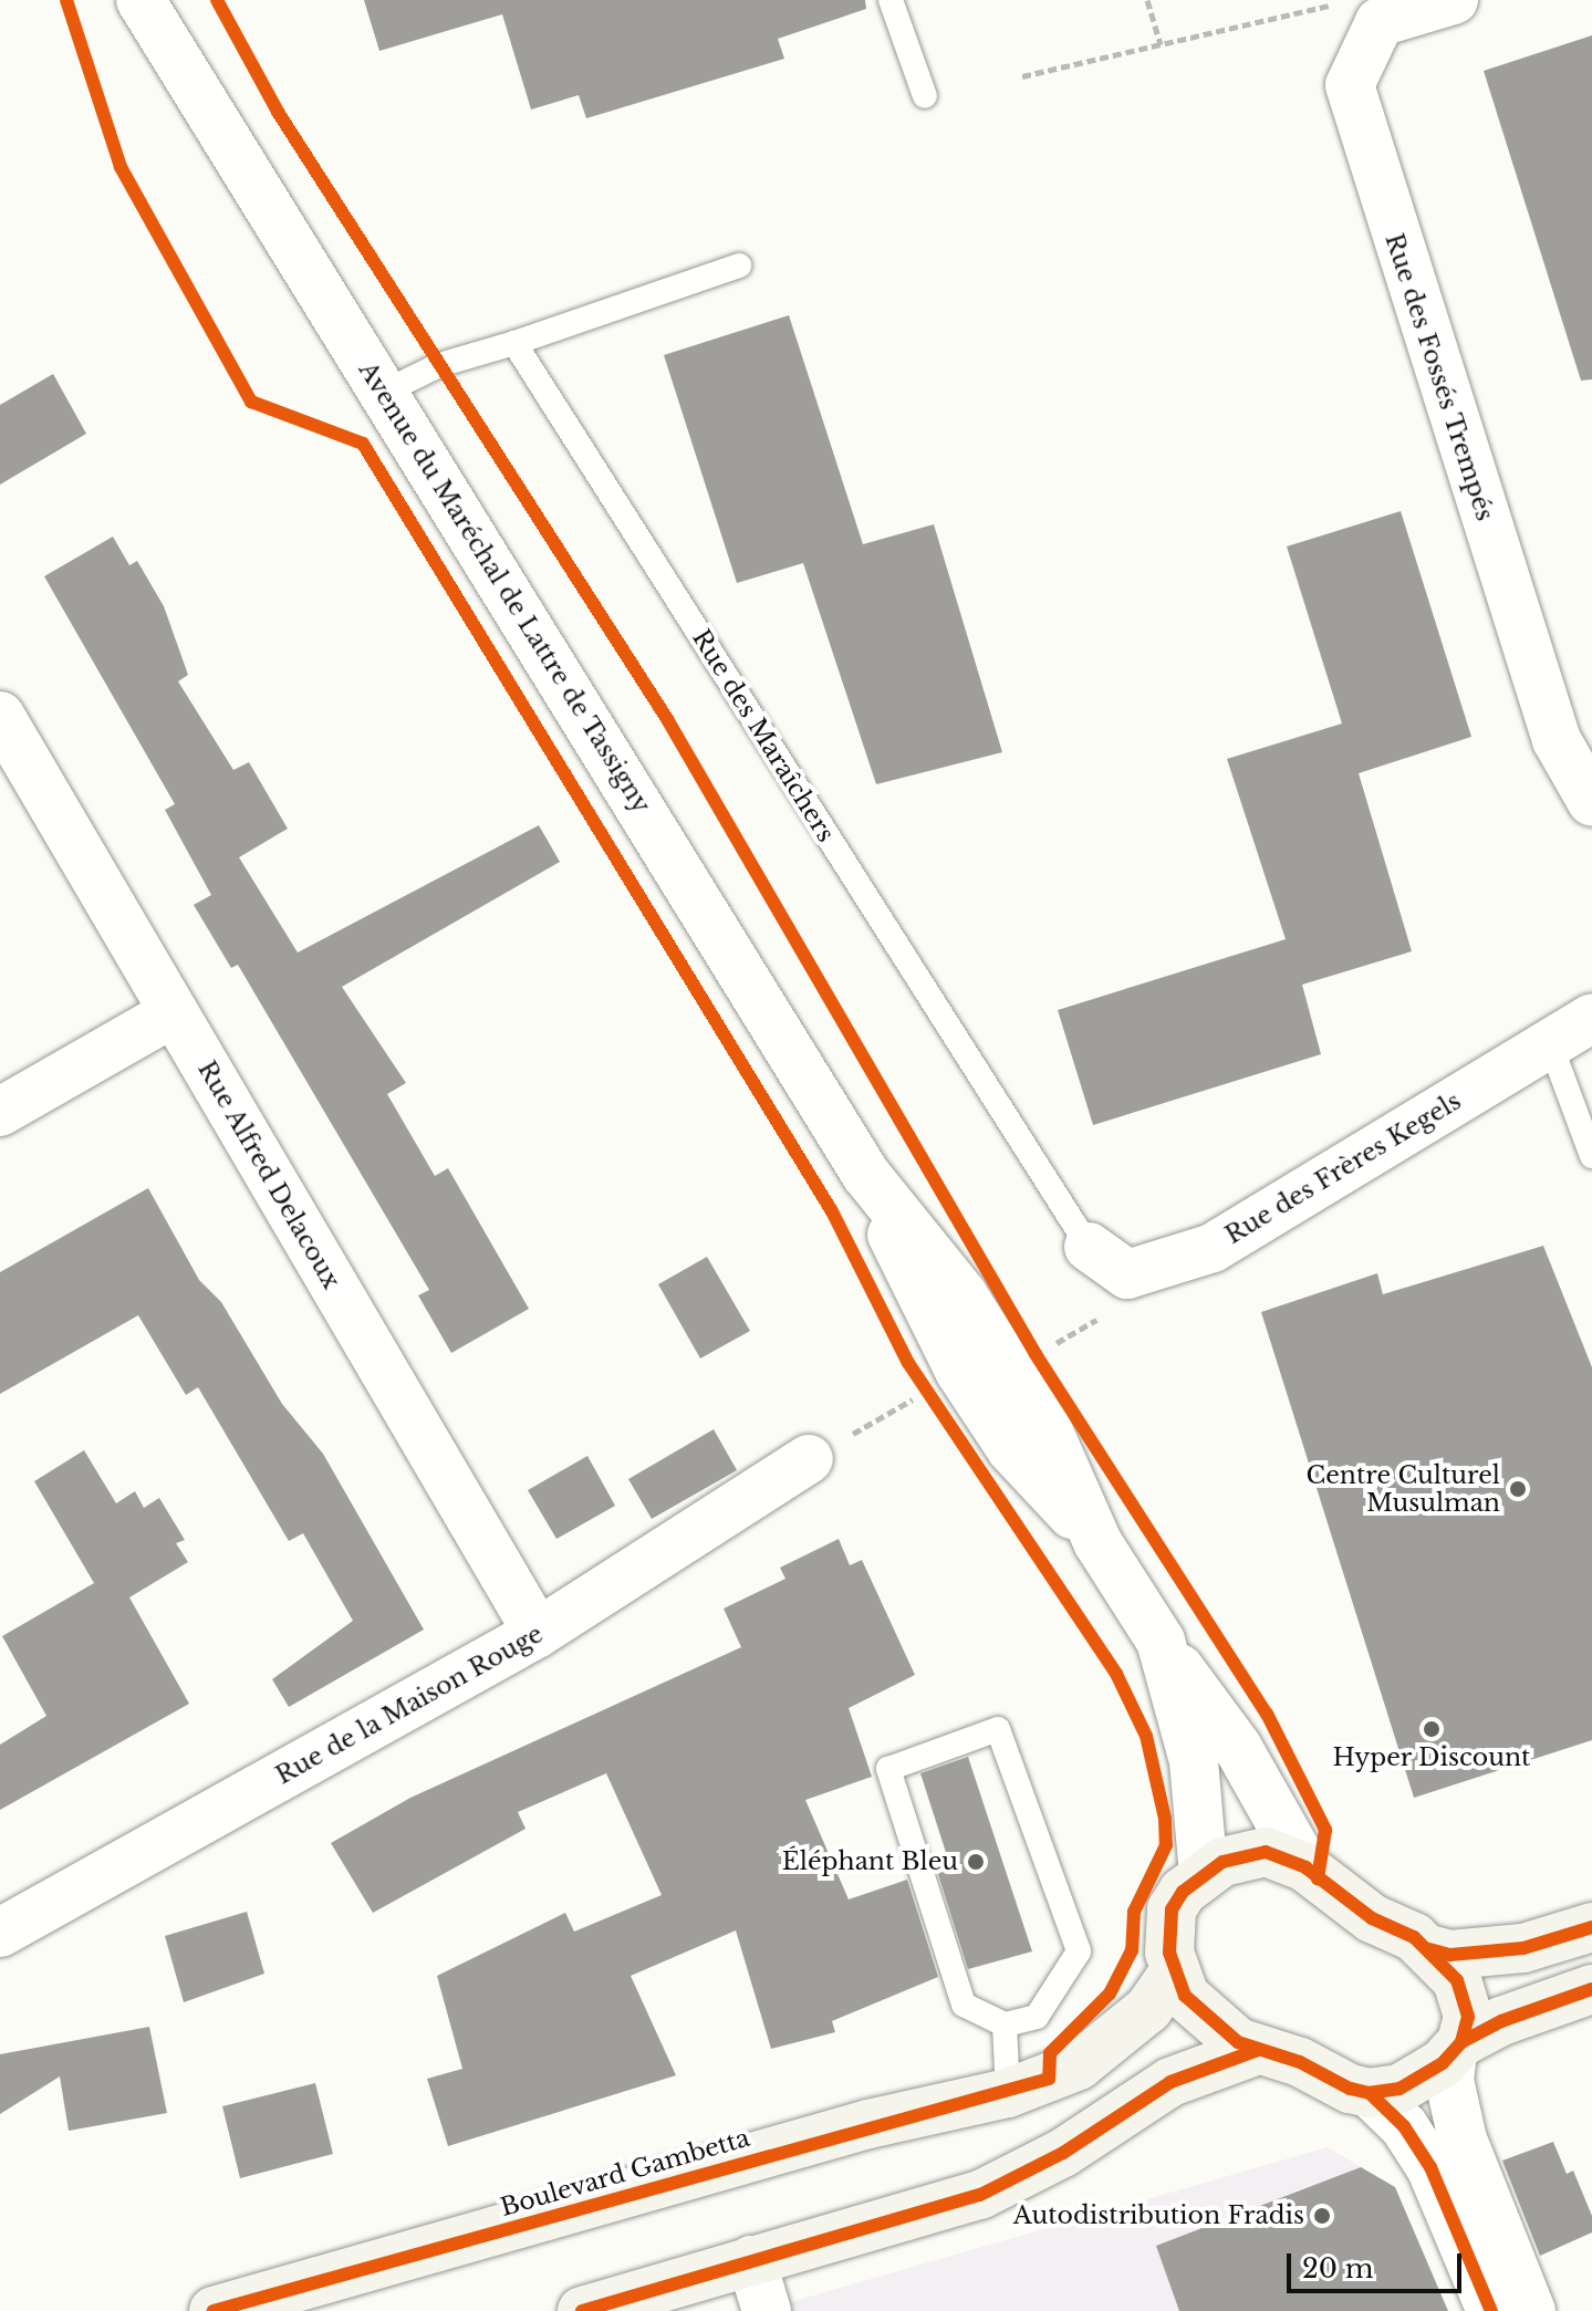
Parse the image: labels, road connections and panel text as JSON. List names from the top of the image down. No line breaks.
{"streets":{"main road":["Boulevard Gambetta"],"street":["Rue des Fossés Trempés","Avenue du Maréchal de Lattre de Tassigny","Rue des Frères Kegels","Rue Alfred Delacoux","Rue de la Maison Rouge"],"lane":["Rue des Maraîchers"]},"crossings":[["Avenue du Maréchal de Lattre de Tassigny","Boulevard Gambetta"],["Rue Alfred Delacoux","Rue de la Maison Rouge"]],"places":["Centre Culturel Musulman","Hyper Discount","Éléphant Bleu","Autodistribution Fradis"],"scale_bar":"20 m"}
